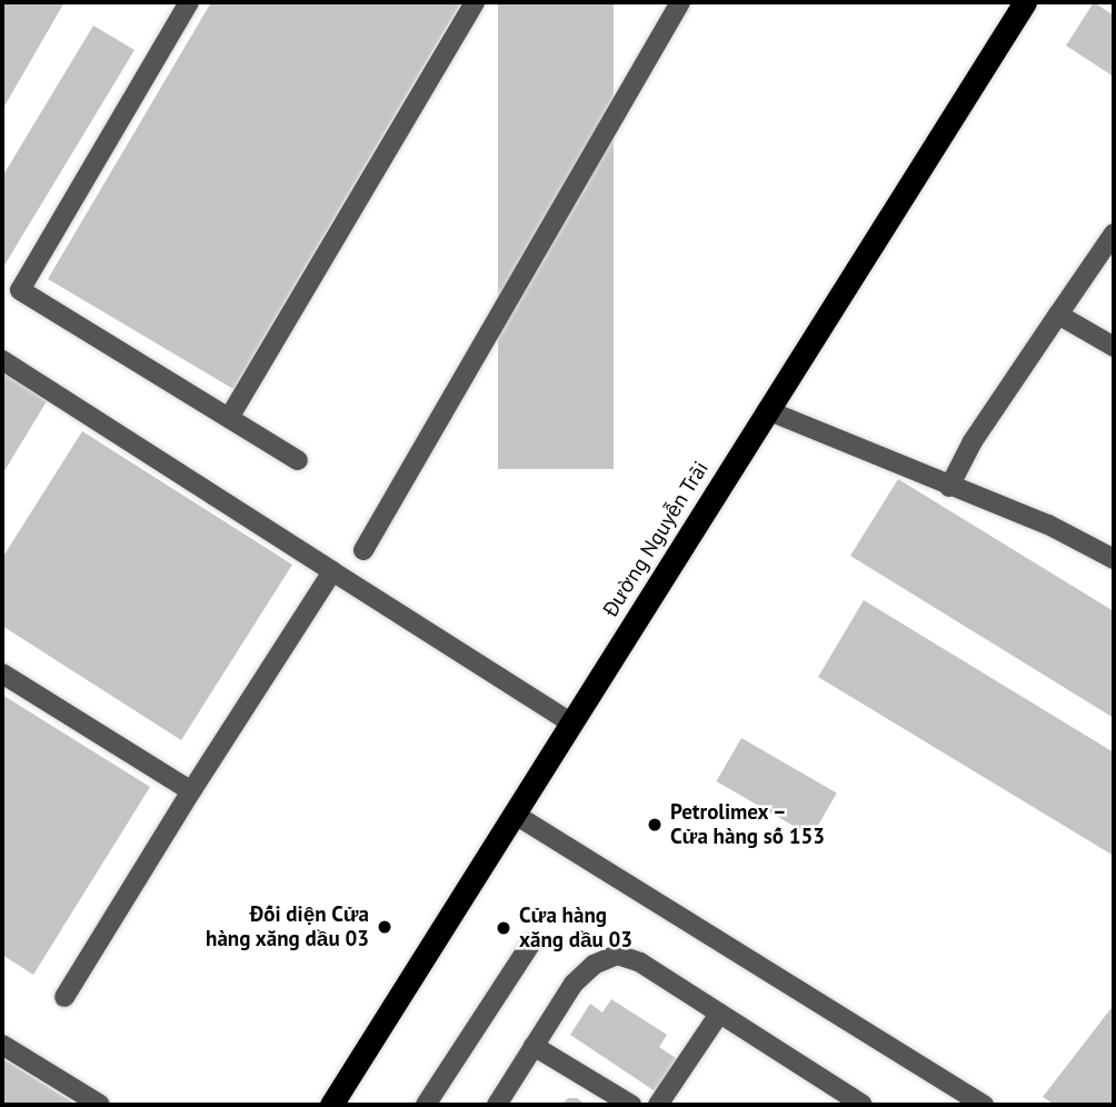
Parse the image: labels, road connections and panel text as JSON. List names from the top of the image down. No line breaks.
{"streets":{"highway":["Đường Nguyễn Trãi"]},"places":["Petrolimex – Cửa hàng số 153","Đối diện Cửa hàng xăng dầu 03","Cửa hàng xăng dầu 03"]}
